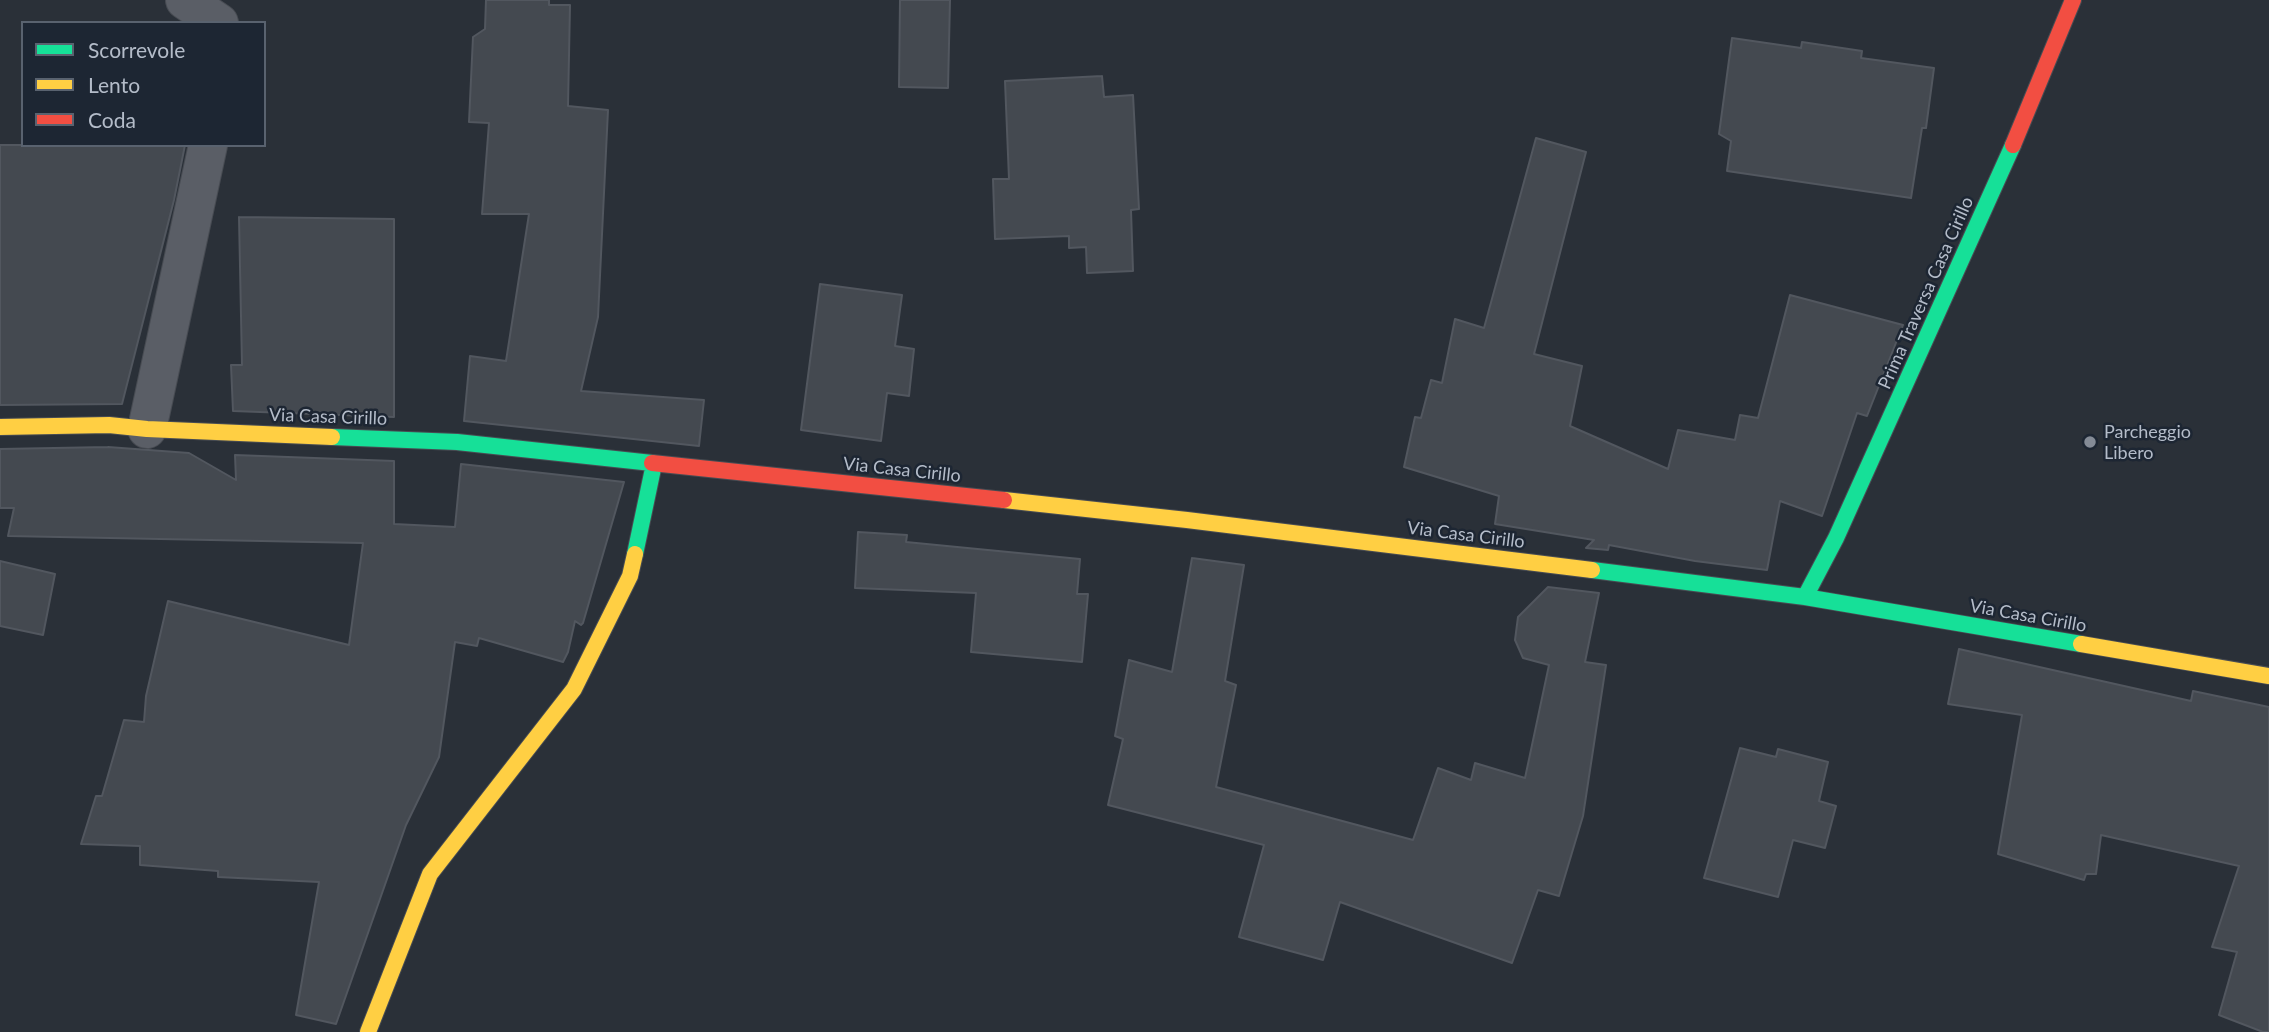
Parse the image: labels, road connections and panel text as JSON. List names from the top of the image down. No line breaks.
{"streets":{"street":["Prima Traversa Casa Cirillo","Via Casa Cirillo"]},"crossings":[["Prima Traversa Casa Cirillo","Via Casa Cirillo"]],"places":["Parcheggio Libero"],"legend":["Scorrevole","Lento","Coda"]}
